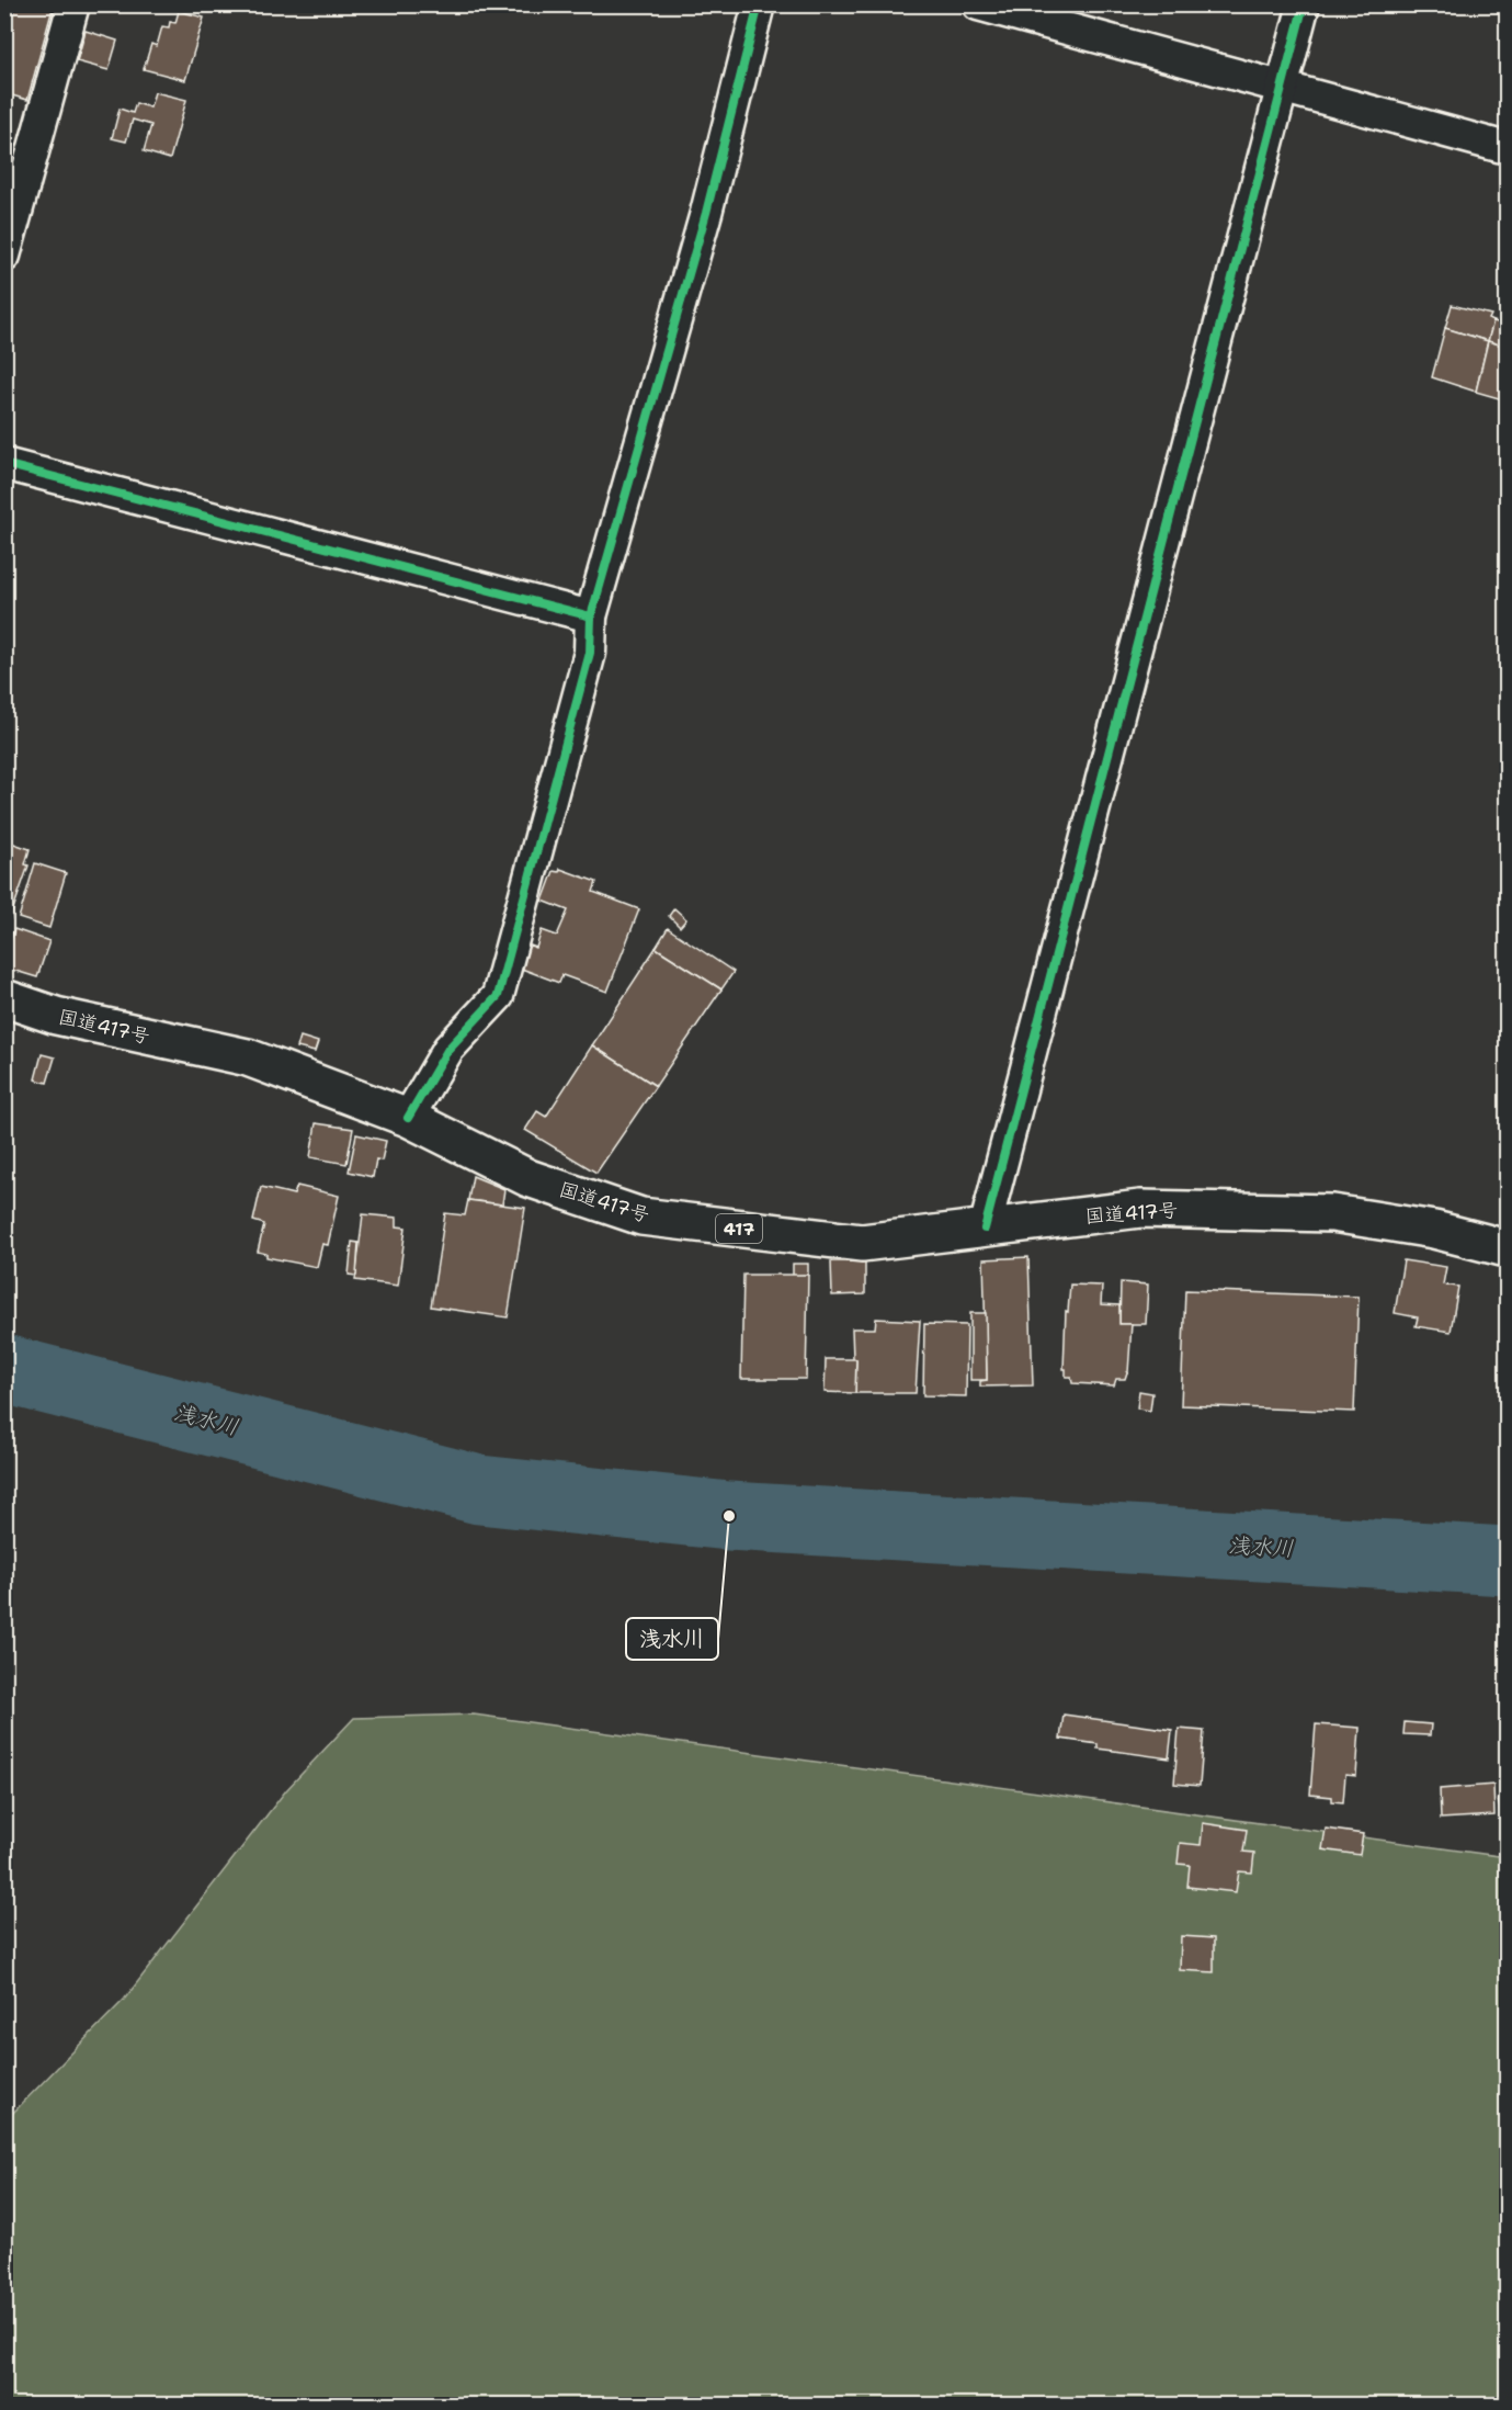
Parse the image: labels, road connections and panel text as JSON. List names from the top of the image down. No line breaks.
{"streets":{"highway":["国道417号","417"]},"water":["浅水川"],"places":["浅水川"]}
